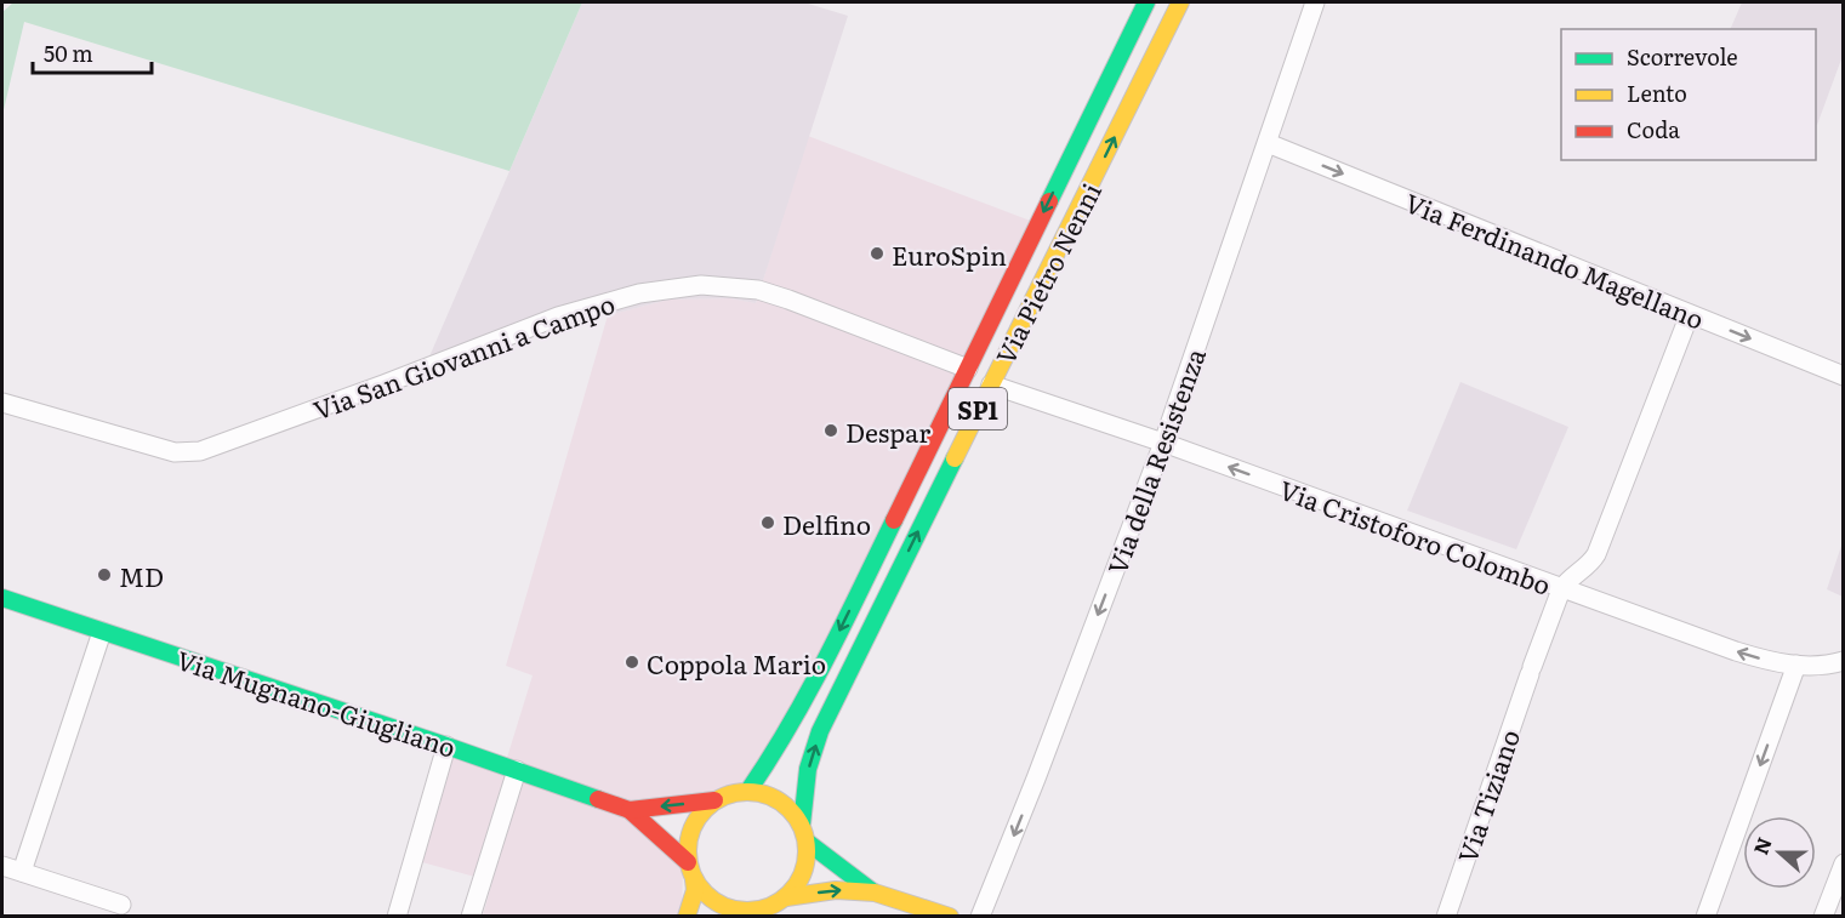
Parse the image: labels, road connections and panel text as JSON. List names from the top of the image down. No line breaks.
{"streets":{"main road":["Via Pietro Nenni","SP1","Via Mugnano-Giugliano"],"street":["Via Ferdinando Magellano","Via San Giovanni a Campo","Via della Resistenza","Via Cristoforo Colombo","Via Tiziano"]},"crossings":[["Via Ferdinando Magellano","Via della Resistenza"],["Via Pietro Nenni","Via San Giovanni a Campo"],["Via Pietro Nenni","Via Cristoforo Colombo"],["Via Pietro Nenni","Via Mugnano-Giugliano"],["Via della Resistenza","Via Cristoforo Colombo"],["Via Cristoforo Colombo","Via Tiziano"]],"one_way":["Via Ferdinando Magellano","Via della Resistenza","Via Cristoforo Colombo"],"places":["EuroSpin","Despar","Delfino","MD","Coppola Mario"],"legend":["Scorrevole","Lento","Coda"],"scale_bar":"50 m","north":"left"}
